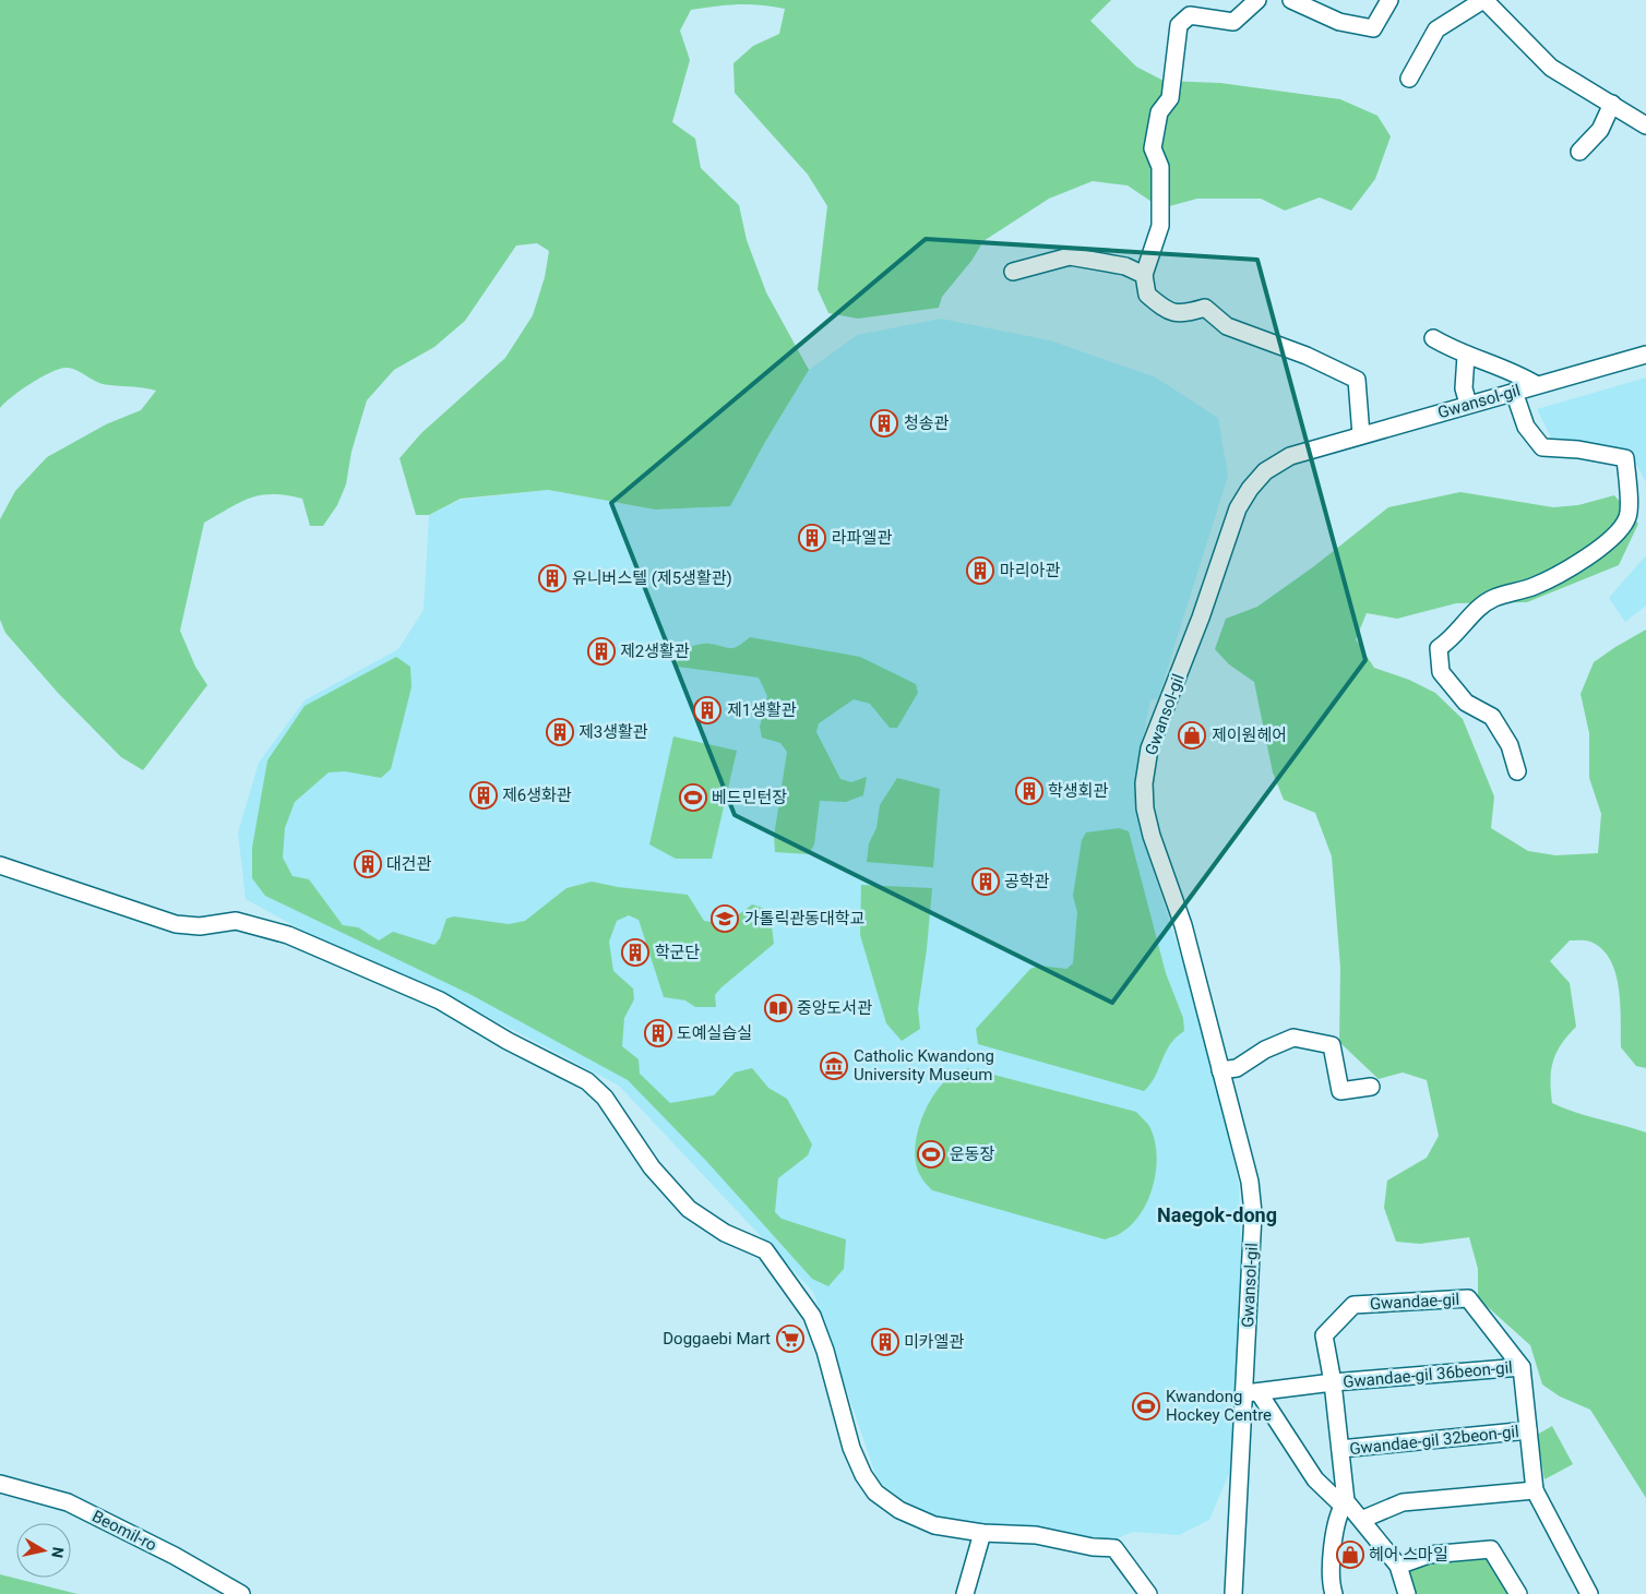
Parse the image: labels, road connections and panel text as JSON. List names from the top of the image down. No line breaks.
{"streets":{"street":["Gwansol-gil","Gwandae-gil","Gwandae-gil 36beon-gil","Gwandae-gil 32beon-gil","Beomil-ro"]},"crossings":[["Gwandae-gil","Gwandae-gil 36beon-gil"],["Gwandae-gil","Gwandae-gil 32beon-gil"]],"districts":["Naegok-dong"],"places":{"building":["청송관","라파엘관","마리아관","유니버스텔 (제5생활관)","제2생활관","제1생활관","제3생활관","학생회관","제6생화관","대건관","공학관","학군단","도예실습실","미카엘관"],"shop":["제이원헤어","헤어 스마일"],"sports":["베드민턴장","운동장","Kwandong Hockey Centre"],"school or university":["가톨릭관동대학교"],"library":["중앙도서관"],"museum":["Catholic Kwandong University Museum"],"supermarket":["Doggaebi Mart"]},"north":"right"}
